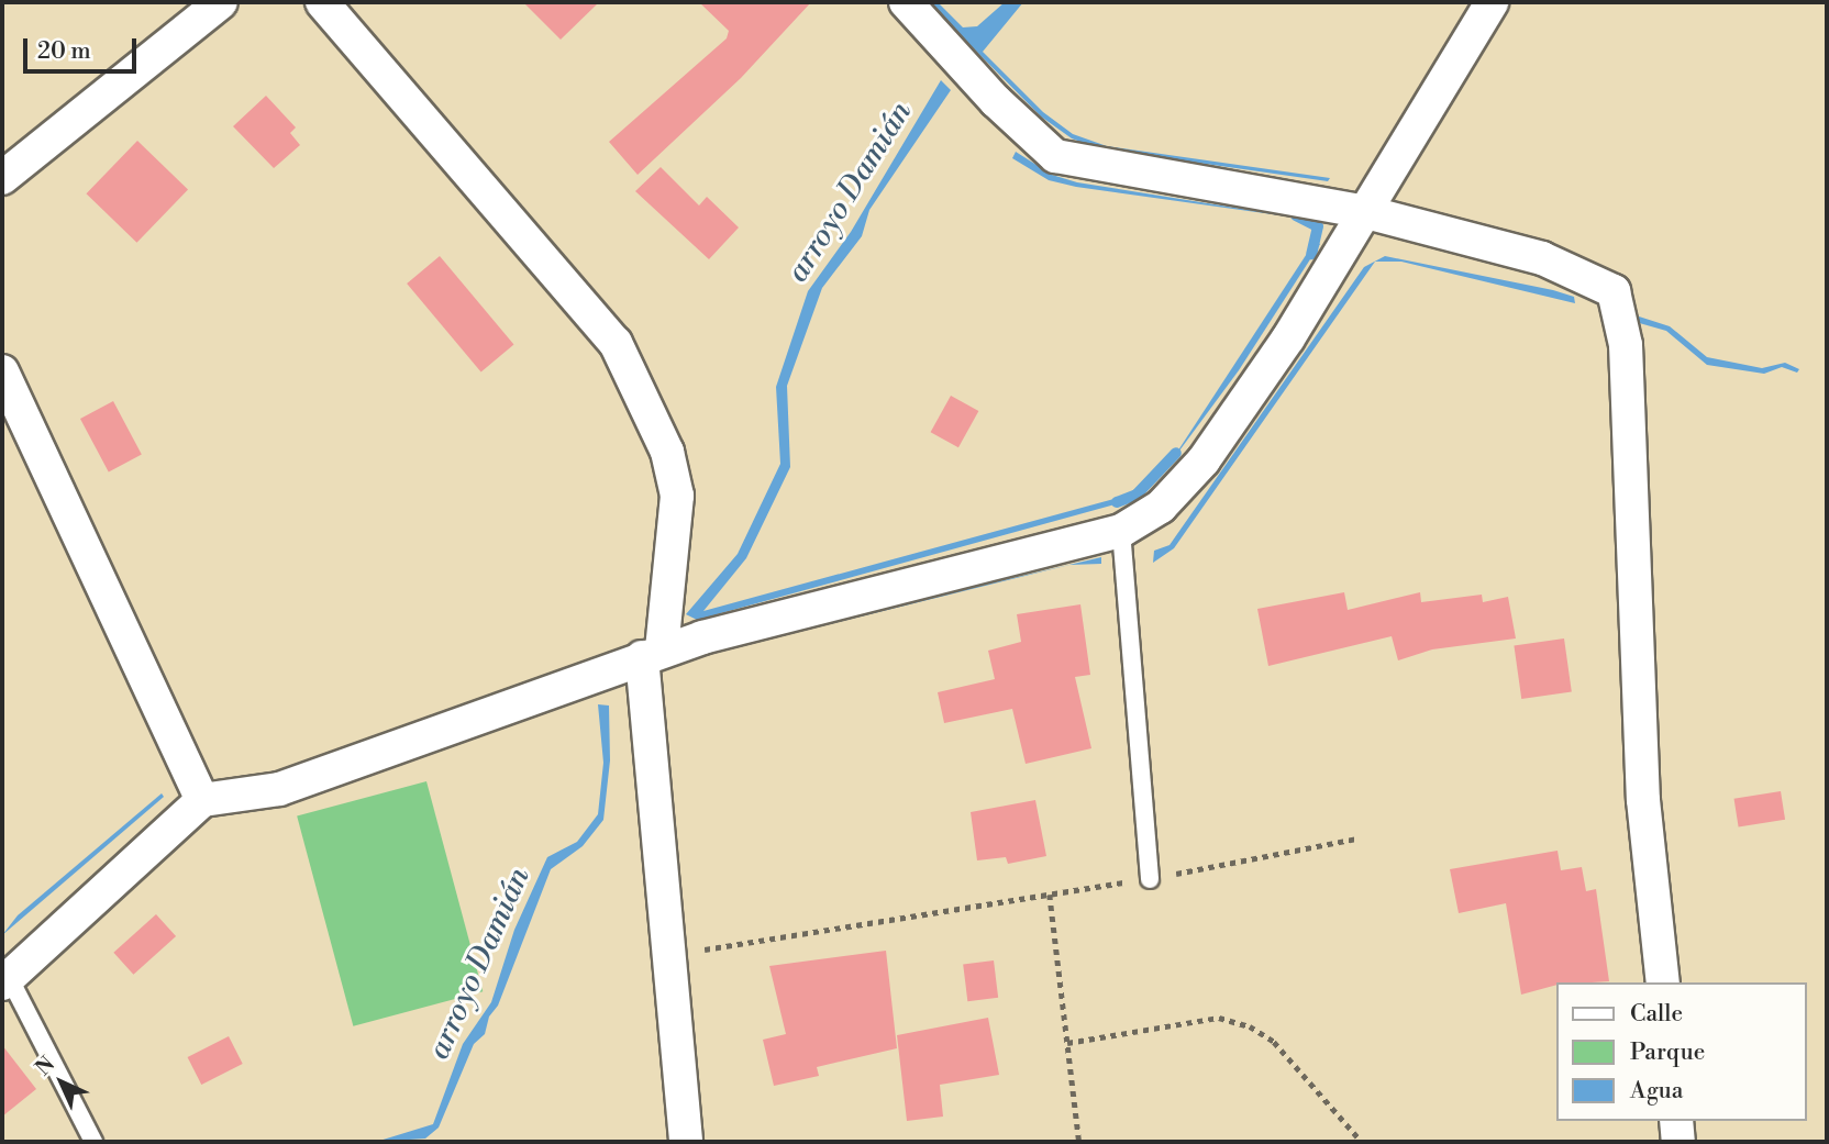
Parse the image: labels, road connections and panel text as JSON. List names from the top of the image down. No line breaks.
{"water":["arroyo Damián"],"legend":["Calle","Parque","Agua"],"scale_bar":"20 m","north":"top left"}
